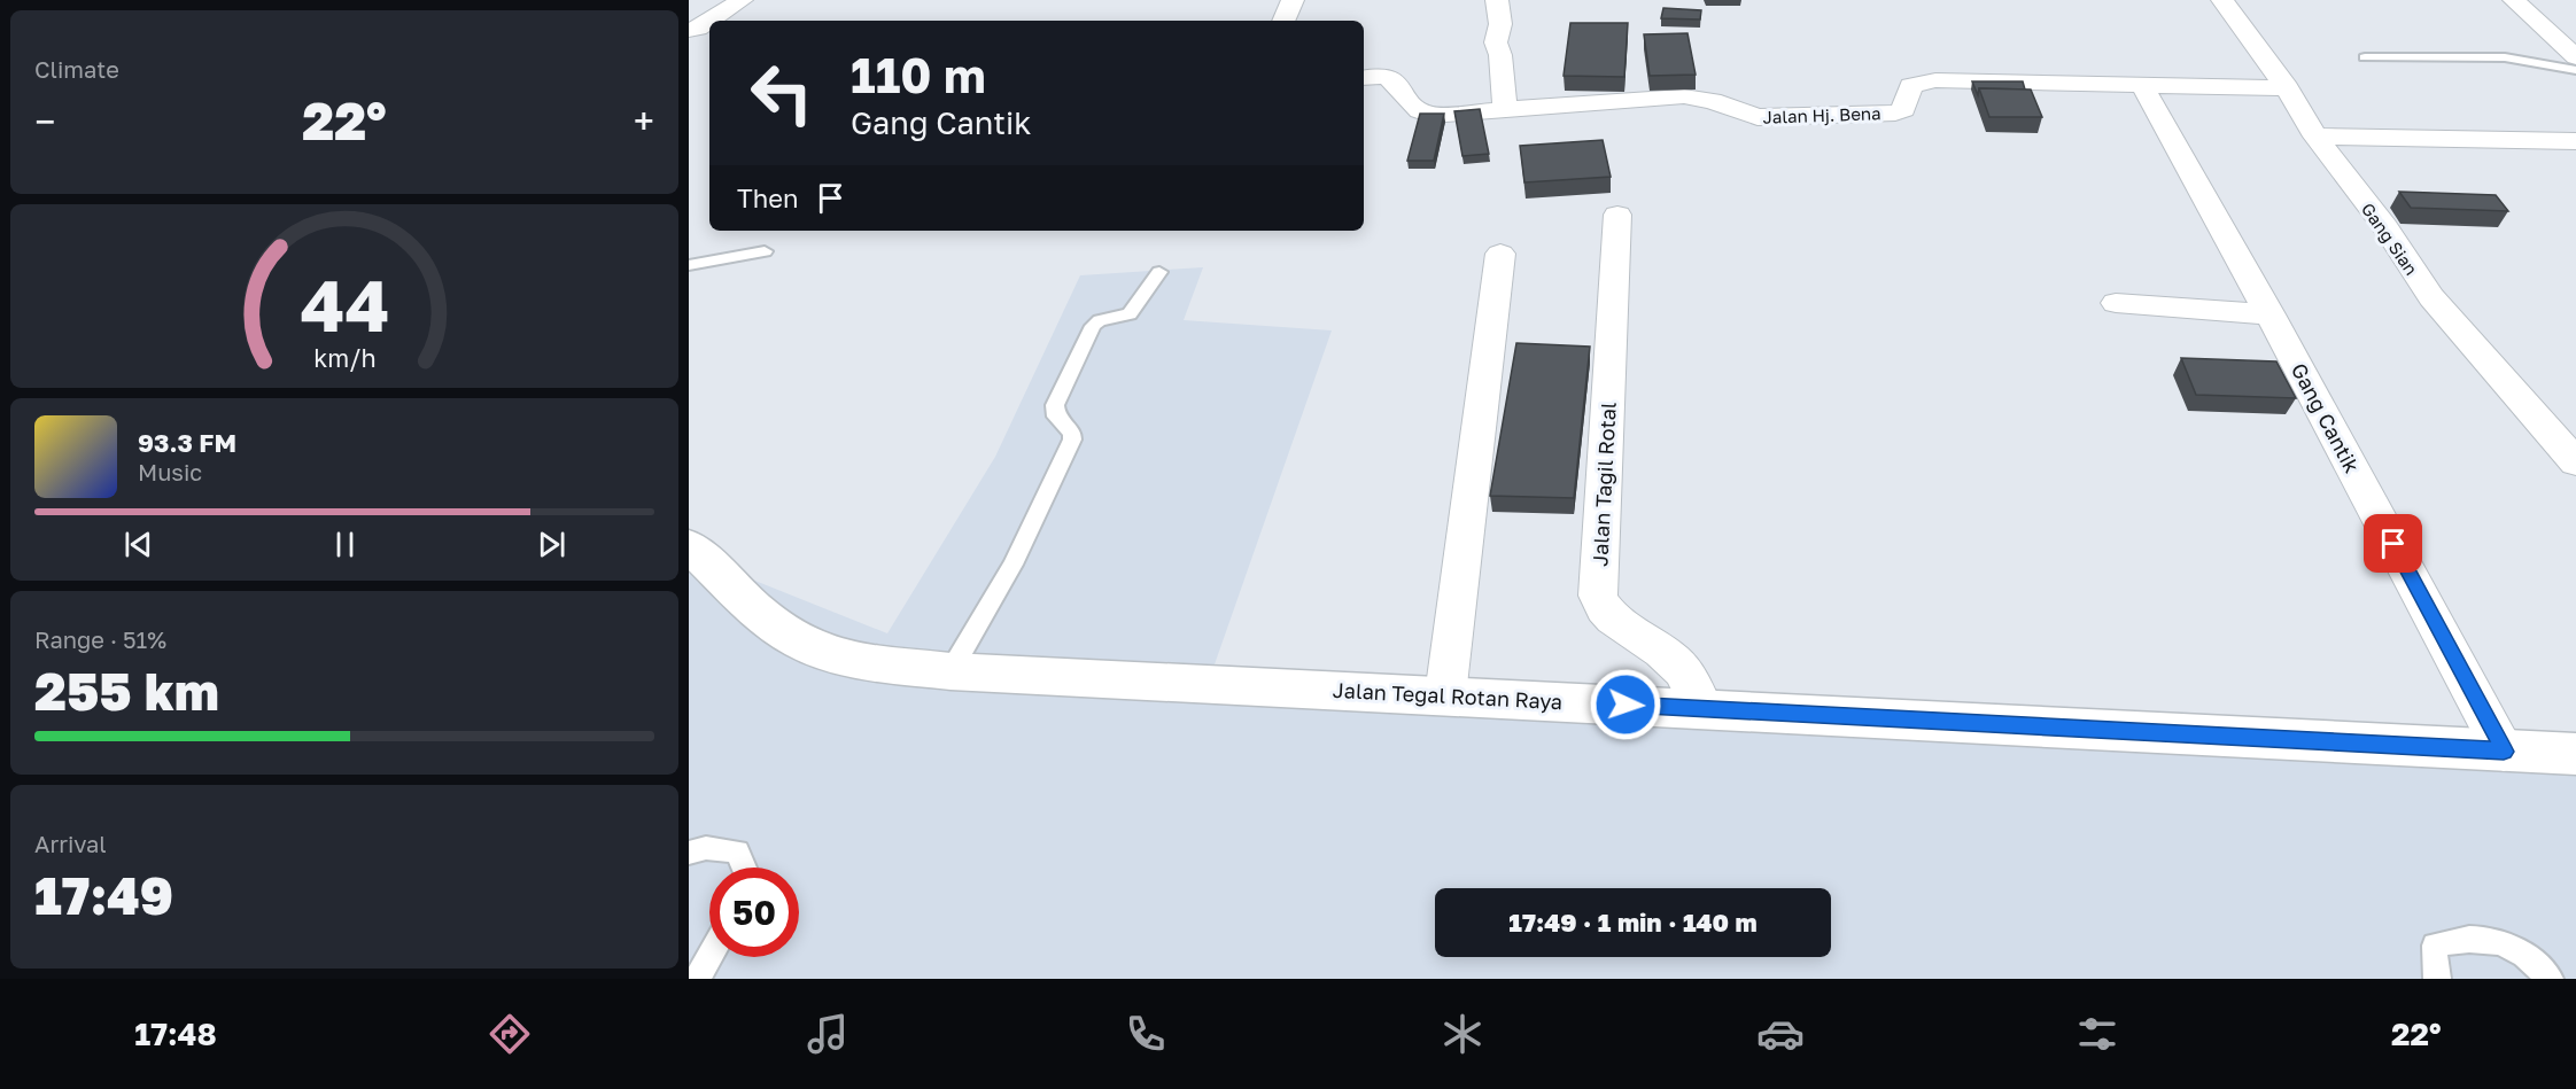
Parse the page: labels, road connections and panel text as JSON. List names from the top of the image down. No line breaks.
{"streets":{"main road":["Jalan Tegal Rotan Raya"],"street":["Jalan Hj. Bena","Gang Sian","Gang Cantik","Jalan Tagil Rotal"]},"crossings":[["Jalan Hj. Bena","Gang Sian"],["Jalan Hj. Bena","Gang Cantik"],["Gang Cantik","Jalan Tegal Rotan Raya"],["Jalan Tagil Rotal","Jalan Tegal Rotan Raya"]],"page":{"tile":["Climate",["Range · 51%","255 km"],["Arrival","17:49"]],"turn":["110 m","Gang Cantik"],"heat":["−","22°","+"],"then":"Then","song":["93.3 FM","Music"],"limit":"50","trip":"17:49 · 1 min · 140 m","tabs":["17:48","22°"],"gauge":["44","km/h"]}}
